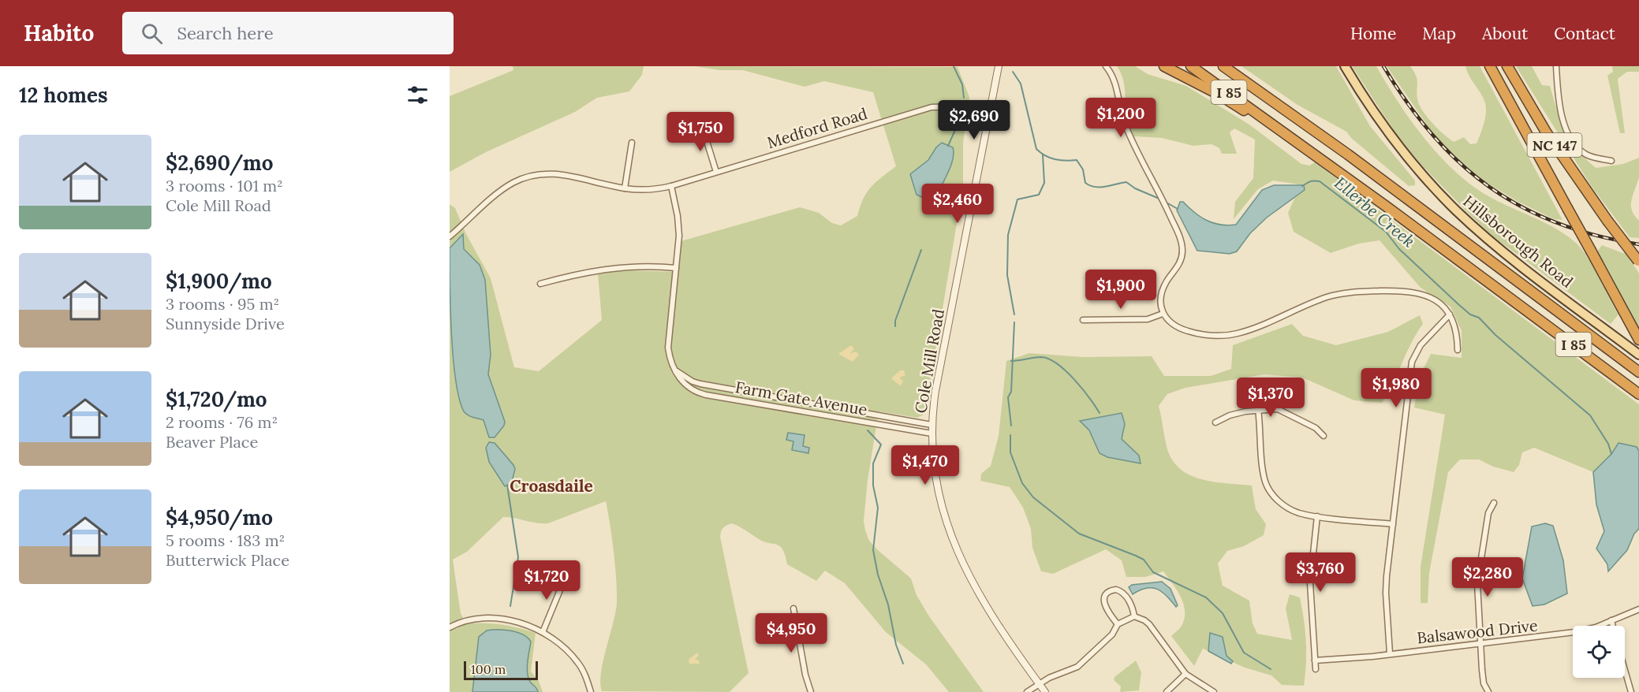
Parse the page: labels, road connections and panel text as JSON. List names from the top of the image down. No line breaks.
{"streets":{"highway":["I 85","NC 147"],"main road":["Hillsborough Road"],"street":["Medford Road","Cole Mill Road","Farm Gate Avenue","Balsawood Drive"]},"crossings":[["Medford Road","Cole Mill Road"],["Medford Road","Farm Gate Avenue"],["Cole Mill Road","Farm Gate Avenue"]],"districts":["Croasdaile"],"water":["Ellerbe Creek"],"scale_bar":"100 m","page":{"header":"Habito","search":"Search here","nav":["Home","Map","About","Contact"],"heading":"12 homes","price":["$1,200","$2,690","$1,750","$2,460","$1,900","$1,980","$1,370","$1,470","$3,760","$2,280","$1,720","$4,950"],"list":[{"name":"$2,690/mo","note":"3 rooms · 101 m² · Cole Mill Road"},{"name":"$1,900/mo","note":"3 rooms · 95 m² · Sunnyside Drive"},{"name":"$1,720/mo","note":"2 rooms · 76 m² · Beaver Place"},{"name":"$4,950/mo","note":"5 rooms · 183 m² · Butterwick Place"}],"scale":"100 m"}}
